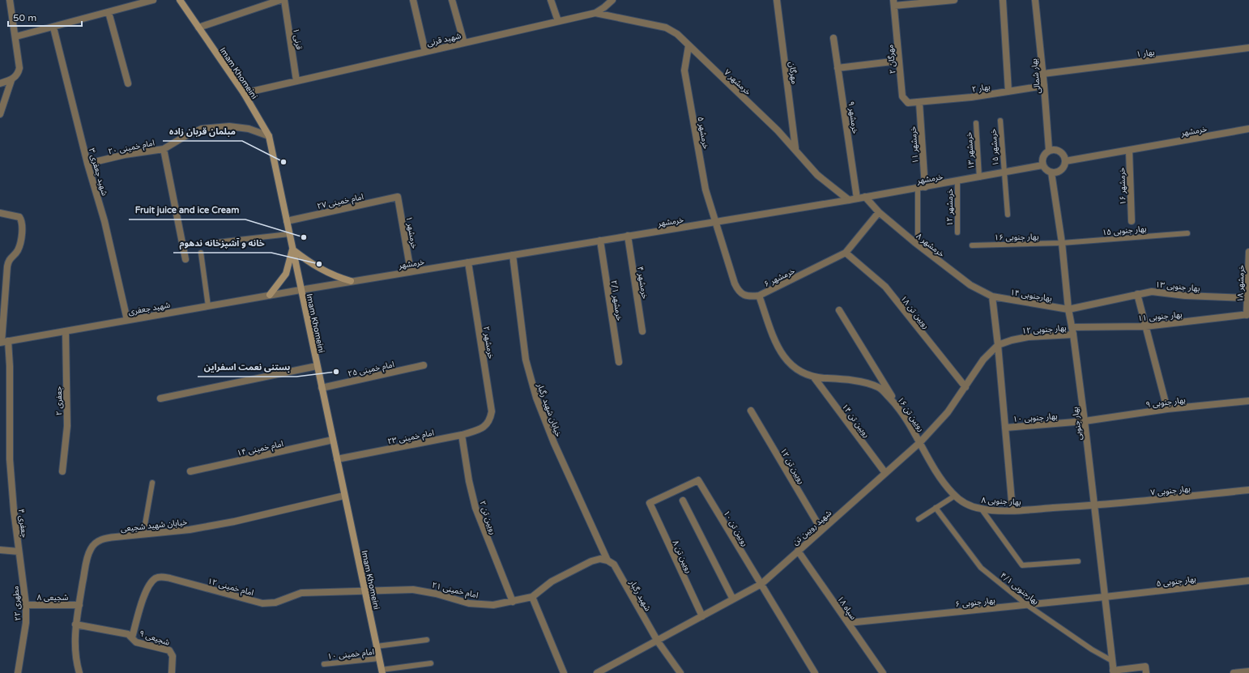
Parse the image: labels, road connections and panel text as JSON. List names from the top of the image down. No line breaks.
{"streets":{"main road":["Imam Khomeini"],"street":["قرنی ۱","شهید قرنی","بهار ۱","مهرگان ۲","مهرگان","بهار شمالی","خرمشهر ۷","بهار ۲","خرمشهر ۹","خرمشهر","خرمشهر ۵","خرمشهر ۱۱","امام خمینی ۲۰","شهید جعفری ۳","خرمشهر ۱۶","امام خمینی ۲۷","خرمشهر ۱","خرمشهر ۸","خرمشهر ۶","خرمشهر ۴","خرمشهر ۱۸","بهار جنوبی ۱۳","بهارجنوبی ۱۴","خرمشهر ۲/۱","شهید جعفری","رویین تن ۱۸","بهار جنوبی ۱۱","بهار جنوبی ۱۲","خرمشهر ۲","امام خمینی ۲۵","جعفری ۲","بهار جنوبی ۹","خیابان شهید رگبار","رویین تن ۱۶","بهار جنوبی ۱۰","رویین تن ۱۴","بهار جنوبی","امام خمینی ۲۳","امام خمینی ۱۴","رویین تن ۱۲","بهار جنوبی ۷","بهار جنوبی ۸","رویین تن ۲","جعفری ۴","خیابان شهید شجیعی","شهید رویین تن","رویین تن ۱۰","رویین تن ۸","بهار جنوبی ۵","امام خمینی ۱۲","امام خمینی ۲۱","شهید رگبار","شجیعی ۸","بهار جنوبی ۶","مطهری ۲۲","سپاه ۱۸","شجیعی ۹"],"lane":["خرمشهر ۱۵","خرمشهر ۱۳","خرمشهر ۱۲","بهار جنوبی ۱۵","بهار جنوبی ۱۶","بهارجنوبی ۴/۱","امام خمینی ۱۰"]},"crossings":[["قرنی ۱","شهید قرنی"],["شهید قرنی","Imam Khomeini"],["شهید قرنی","خرمشهر ۷"],["بهار ۱","بهار شمالی"],["مهرگان ۲","بهار ۲"],["مهرگان ۲","خرمشهر ۱۱"],["Imam Khomeini","خرمشهر"],["Imam Khomeini","امام خمینی ۲۰"],["Imam Khomeini","امام خمینی ۲۷"],["Imam Khomeini","شهید جعفری"],["Imam Khomeini","امام خمینی ۲۵"],["Imam Khomeini","امام خمینی ۲۳"],["Imam Khomeini","امام خمینی ۱۴"],["Imam Khomeini","خیابان شهید شجیعی"],["Imam Khomeini","امام خمینی ۱۲"],["Imam Khomeini","امام خمینی ۲۱"],["Imam Khomeini","امام خمینی ۱۰"],["مهرگان","خرمشهر ۷"],["بهار شمالی","بهار ۲"],["بهار شمالی","خرمشهر"],["بهار شمالی","بهار جنوبی"],["خرمشهر ۷","خرمشهر"],["خرمشهر ۷","خرمشهر ۵"],["بهار ۲","خرمشهر ۱۱"],["خرمشهر ۹","خرمشهر"],["خرمشهر","خرمشهر ۵"],["خرمشهر","خرمشهر ۱۱"],["خرمشهر","خرمشهر ۱۵"],["خرمشهر","خرمشهر ۱۳"],["خرمشهر","خرمشهر ۱۶"],["خرمشهر","خرمشهر ۱۲"],["خرمشهر","خرمشهر ۱"],["خرمشهر","خرمشهر ۸"],["خرمشهر","خرمشهر ۶"],["خرمشهر","خرمشهر ۴"],["خرمشهر","خرمشهر ۲/۱"],["خرمشهر","شهید جعفری"],["خرمشهر","خرمشهر ۲"],["خرمشهر","خیابان شهید رگبار"],["خرمشهر","بهار جنوبی"],["خرمشهر ۵","خرمشهر ۶"],["امام خمینی ۲۰","شهید جعفری ۳"],["شهید جعفری ۳","شهید جعفری"],["امام خمینی ۲۷","خرمشهر ۱"],["بهار جنوبی ۱۵","بهار جنوبی ۱۶"],["بهار جنوبی ۱۵","بهار جنوبی"],["بهار جنوبی ۱۶","بهار جنوبی"],["خرمشهر ۸","خرمشهر ۶"],["خرمشهر ۸","بهارجنوبی ۱۴"],["خرمشهر ۶","رویین تن ۱۸"],["خرمشهر ۱۸","بهار جنوبی ۱۳"],["خرمشهر ۱۸","بهار جنوبی ۱۱"],["بهار جنوبی ۱۳","بهارجنوبی ۱۴"],["بهار جنوبی ۱۳","بهار جنوبی"],["بهارجنوبی ۱۴","بهار جنوبی"],["شهید جعفری","جعفری ۲"],["شهید جعفری","جعفری ۴"],["رویین تن ۱۸","شهید رویین تن"],["بهار جنوبی ۱۱","بهار جنوبی"],["بهار جنوبی ۱۲","بهار جنوبی"],["بهار جنوبی ۱۲","شهید رویین تن"],["خرمشهر ۲","امام خمینی ۲۳"],["بهار جنوبی ۹","بهار جنوبی ۱۰"],["بهار جنوبی ۹","بهار جنوبی"],["خیابان شهید رگبار","امام خمینی ۲۱"],["خیابان شهید رگبار","شهید رگبار"],["رویین تن ۱۶","رویین تن ۱۴"],["رویین تن ۱۶","بهار جنوبی ۸"],["رویین تن ۱۶","شهید رویین تن"],["بهار جنوبی ۱۰","بهار جنوبی"],["رویین تن ۱۴","شهید رویین تن"],["بهار جنوبی","بهار جنوبی ۷"],["بهار جنوبی","بهار جنوبی ۸"],["بهار جنوبی","بهار جنوبی ۵"],["بهار جنوبی","بهارجنوبی ۴/۱"],["بهار جنوبی","بهار جنوبی ۶"],["امام خمینی ۲۳","رویین تن ۲"],["رویین تن ۱۲","شهید رویین تن"],["بهار جنوبی ۷","بهار جنوبی ۸"],["بهار جنوبی ۸","شهید رویین تن"],["رویین تن ۲","امام خمینی ۲۱"],["جعفری ۴","مطهری ۲۲"],["خیابان شهید شجیعی","شجیعی ۸"],["خیابان شهید شجیعی","شجیعی ۹"],["شهید رویین تن","رویین تن ۱۰"],["شهید رویین تن","رویین تن ۸"],["شهید رویین تن","شهید رگبار"],["شهید رویین تن","سپاه ۱۸"],["رویین تن ۱۰","رویین تن ۸"],["بهار جنوبی ۵","بهار جنوبی ۶"],["امام خمینی ۱۲","امام خمینی ۲۱"],["امام خمینی ۱۲","شجیعی ۹"],["بهارجنوبی ۴/۱","بهار جنوبی ۶"],["امام خمینی ۲۱","شهید رگبار"],["شجیعی ۸","مطهری ۲۲"],["بهار جنوبی ۶","سپاه ۱۸"]],"places":["مبلمان قربان زاده","Fruit juice and ice Cream","خانه و آشپزخانه ندهوم","بستنی نعمت اسفراین"],"scale_bar":"50 m"}
